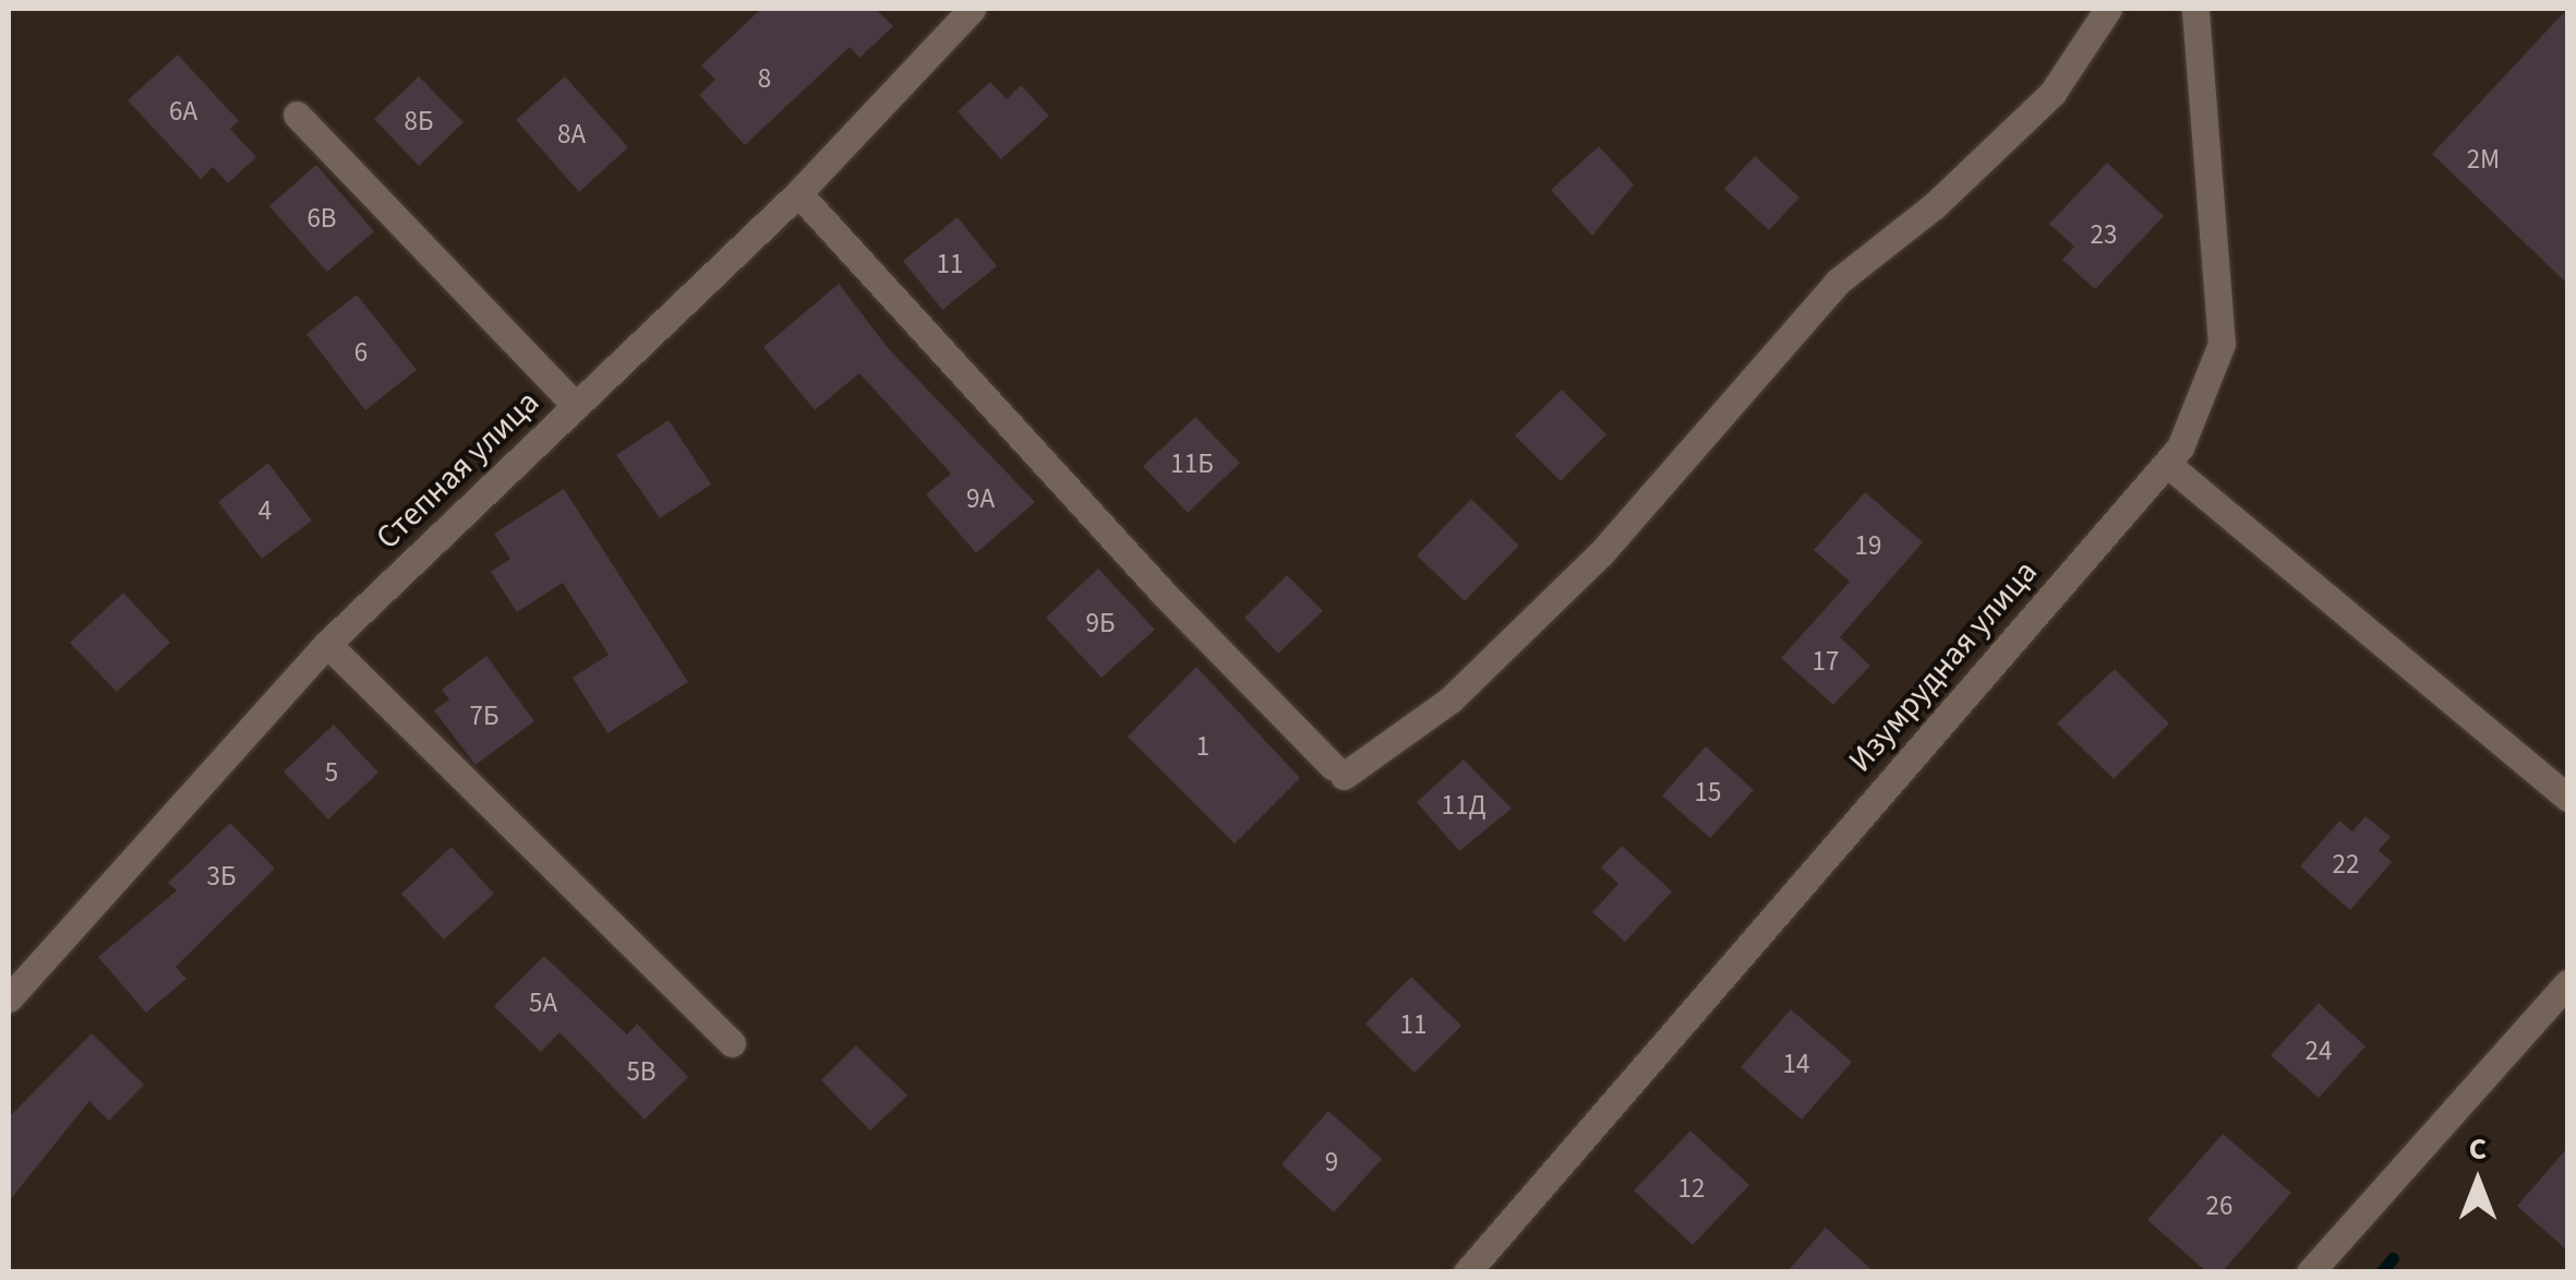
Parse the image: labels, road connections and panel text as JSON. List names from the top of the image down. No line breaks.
{"streets":{"street":["Степная улица","Изумрудная улица"]},"house_numbers":["8","6А","8Б","8А","2М","6В","23","11","6","11Б","9А","4","19","9Б","17","7Б","1","5","15","11Д","22","3Б","5А","11","24","14","5В","9","12","26"],"north":"top"}
